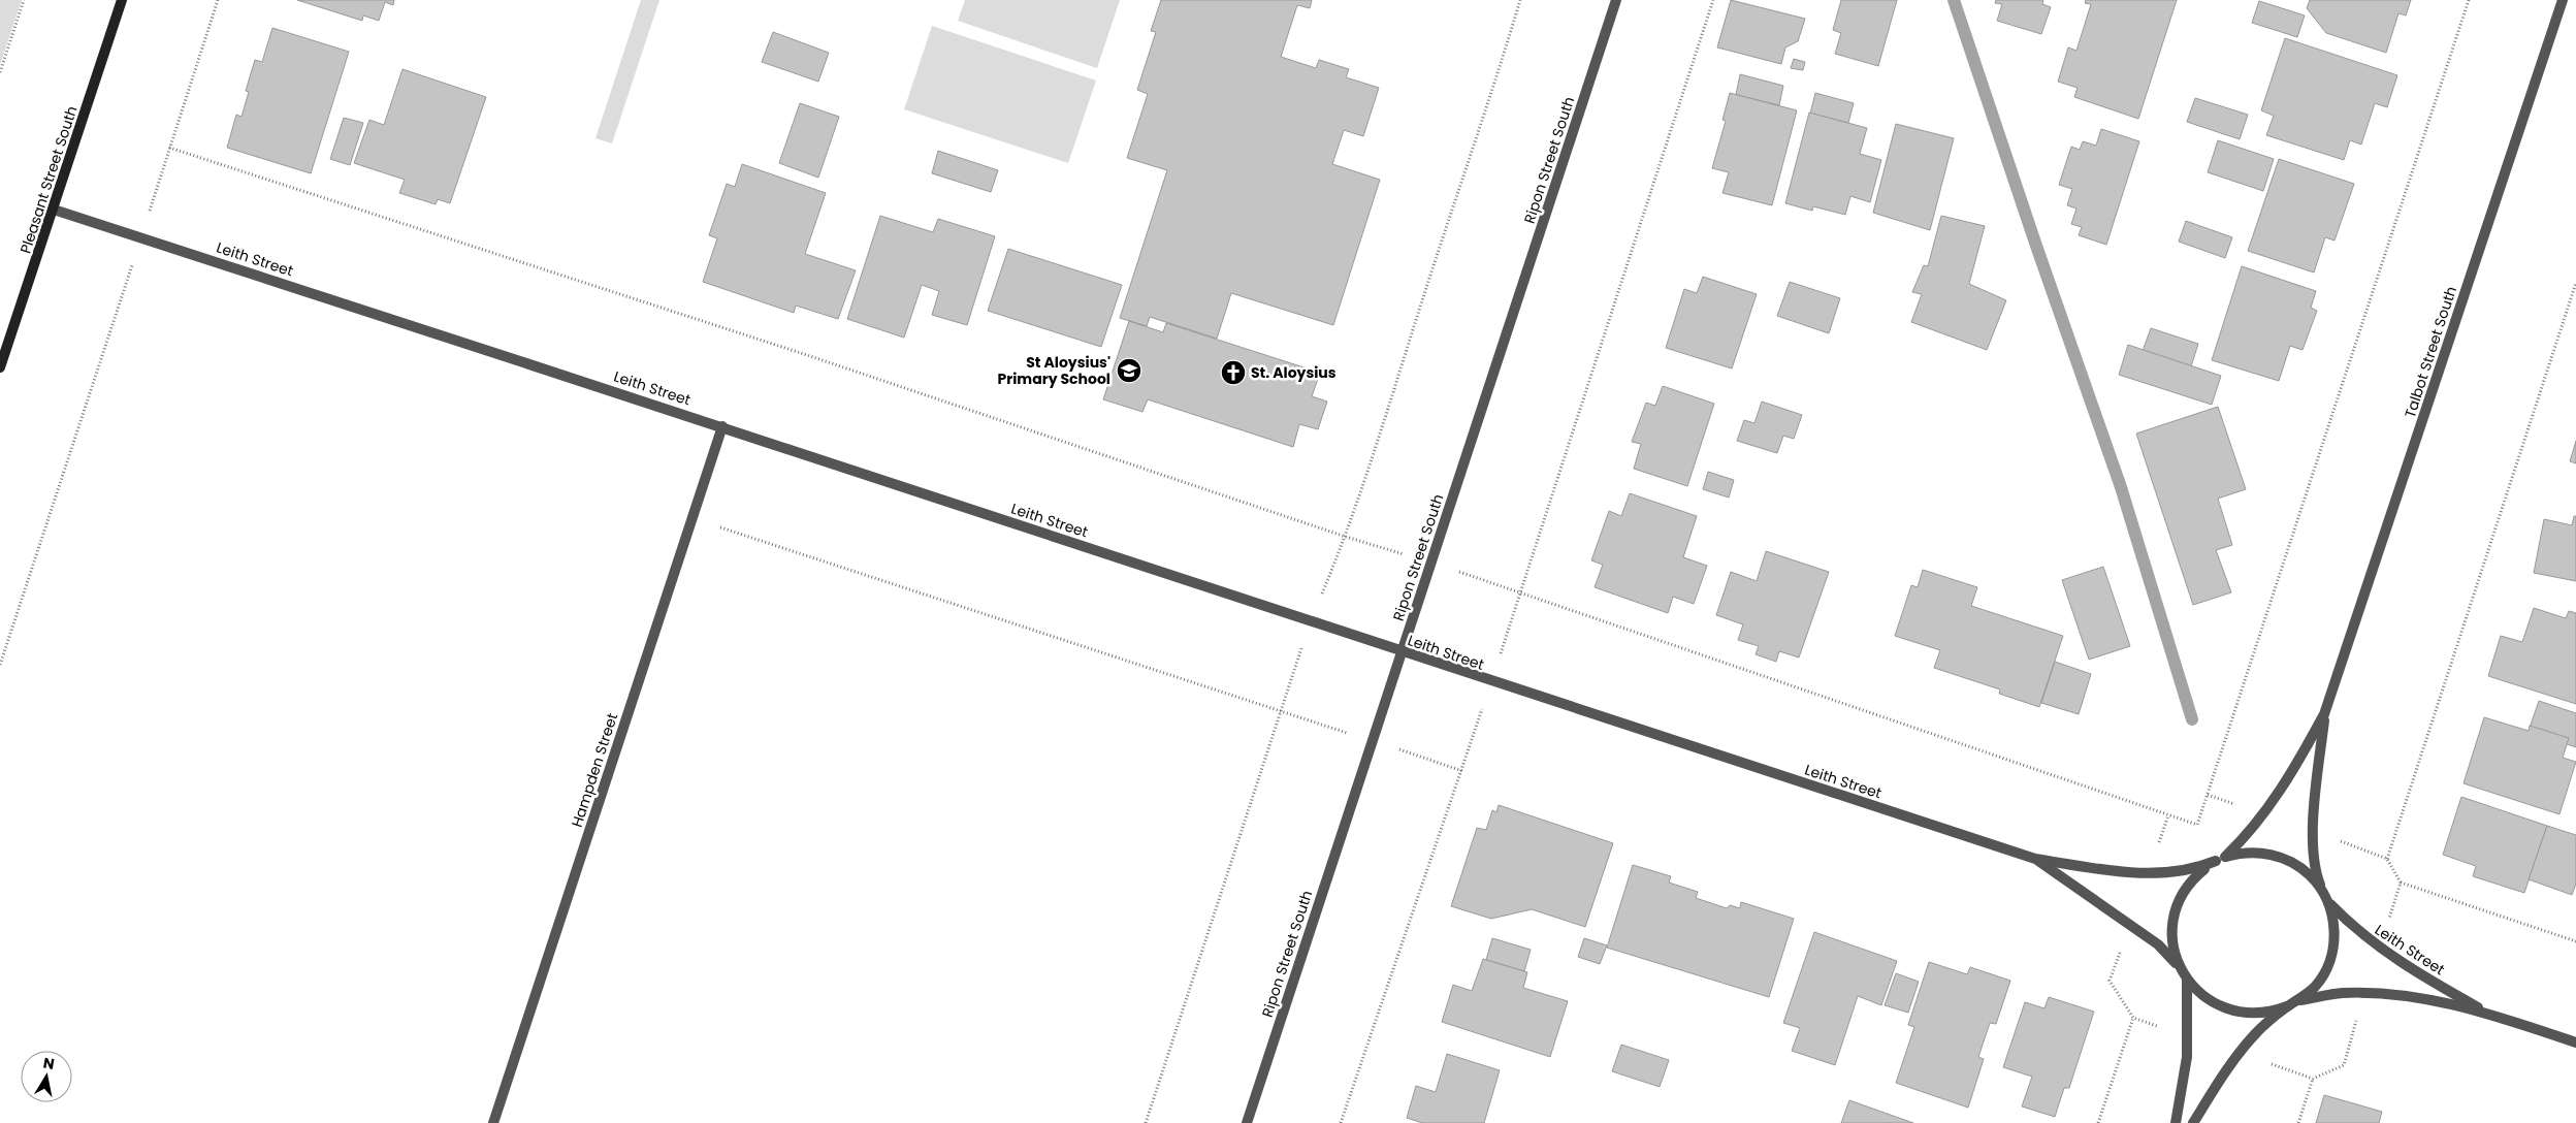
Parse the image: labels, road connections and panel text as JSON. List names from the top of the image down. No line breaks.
{"streets":{"street":["Ripon Street South","Pleasant Street South","Leith Street","Talbot Street South","Hampden Street"]},"crossings":[["Ripon Street South","Leith Street"],["Pleasant Street South","Leith Street"],["Leith Street","Talbot Street South"],["Leith Street","Hampden Street"]],"places":{"school or university":["St Aloysius' Primary School"],"church":["St. Aloysius"]},"north":"top"}
